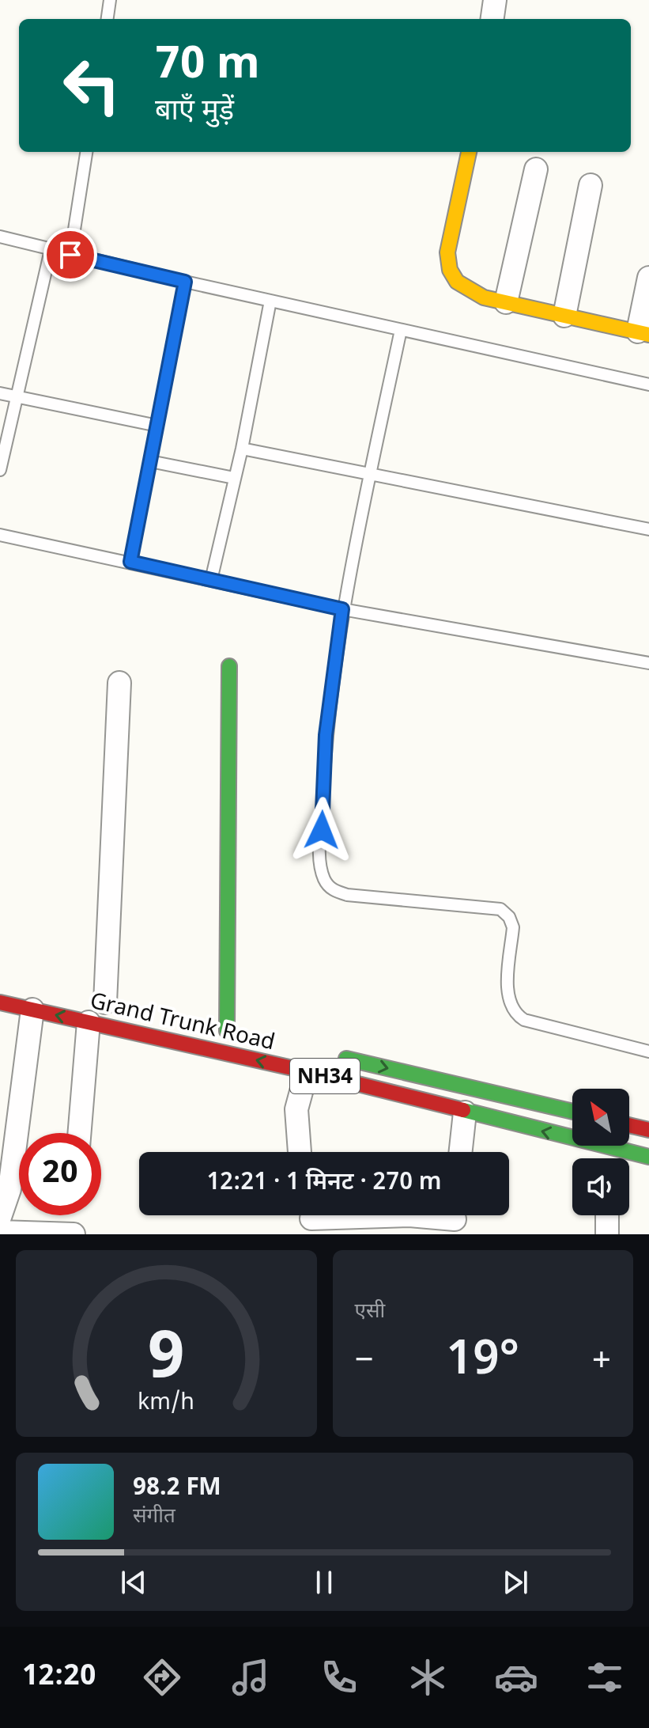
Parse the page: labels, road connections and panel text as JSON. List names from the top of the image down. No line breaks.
{"streets":{"main road":["Grand Trunk Road","NH34"]},"one_way":["Grand Trunk Road"],"north":"top left","page":{"turn":["70 m","बाएँ मुड़ें"],"limit":"20","trip":"12:21 · 1 मिनट · 270 m","tile":"एसी","heat":["−","19°","+"],"song":["98.2 FM","संगीत"],"tabs":"12:20","gauge":["9","km/h"]}}
